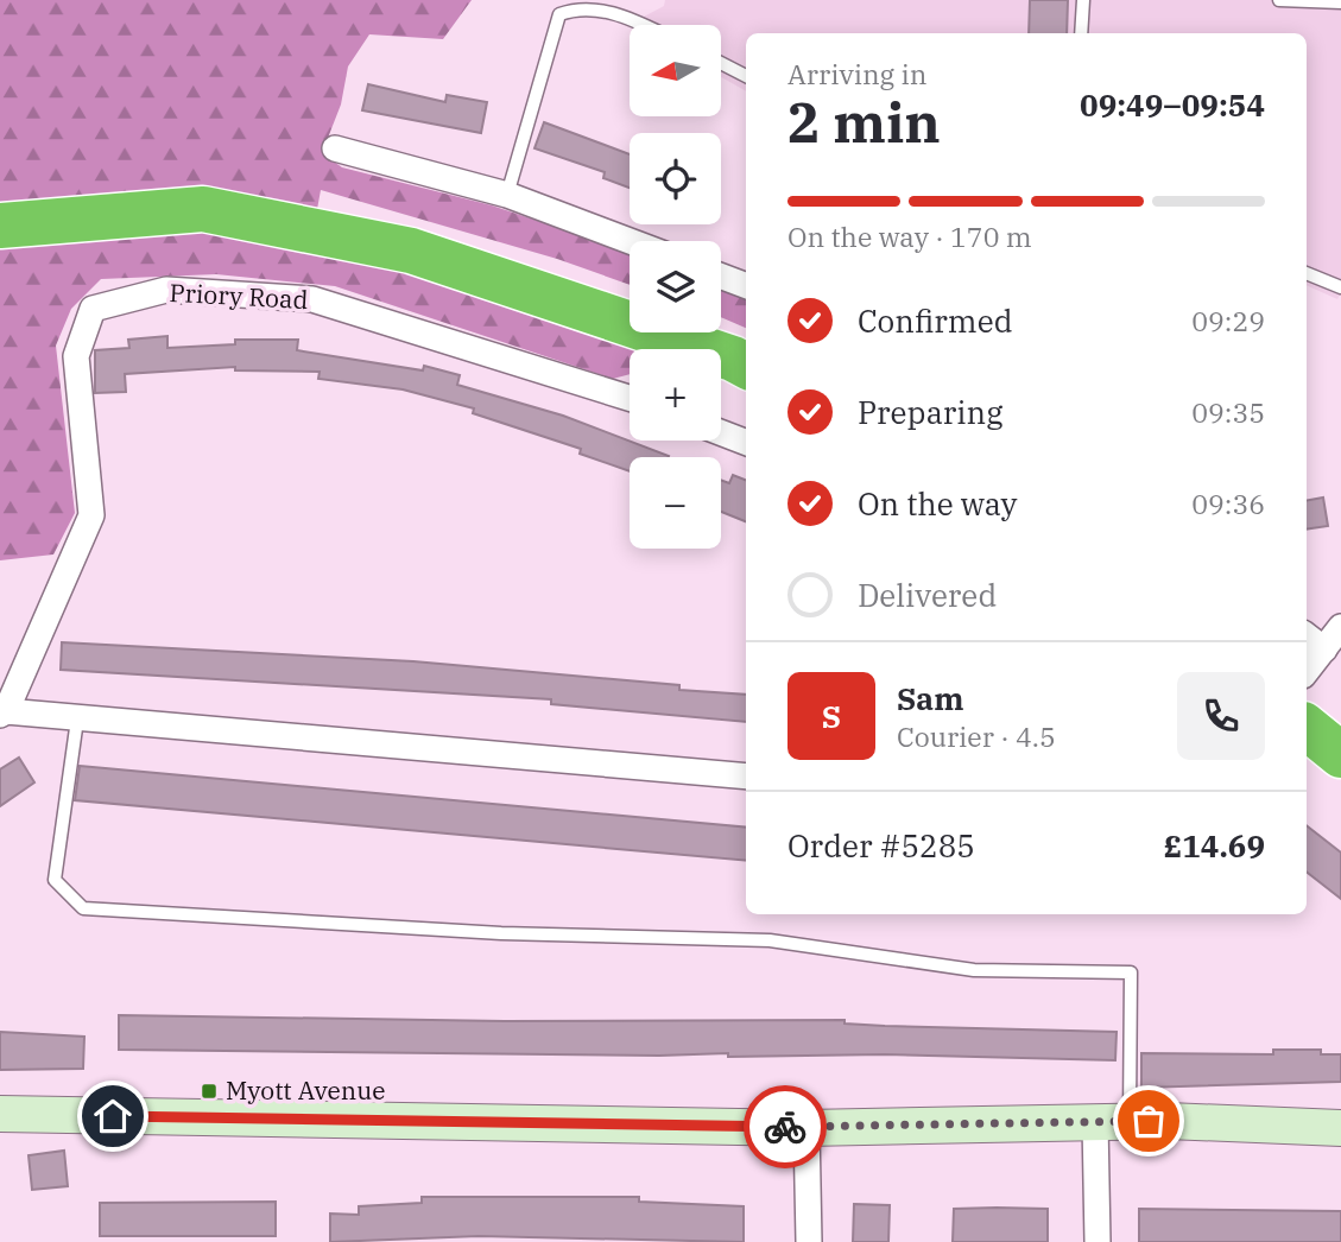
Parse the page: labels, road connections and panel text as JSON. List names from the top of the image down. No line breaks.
{"streets":{"street":["Priory Road"]},"places":{"transit":["Myott Avenue"]},"north":"left","page":{"map_buttons":["+","−"],"heading":["2 min","Arriving in","09:49–09:54"],"panel":["Sam","Courier · 4.5","Order #5285","£14.69"],"bar":"On the way · 170 m","list":[["Confirmed","09:29"],["Preparing","09:35"],["On the way","09:36"],"Delivered"],"round":"S"}}
